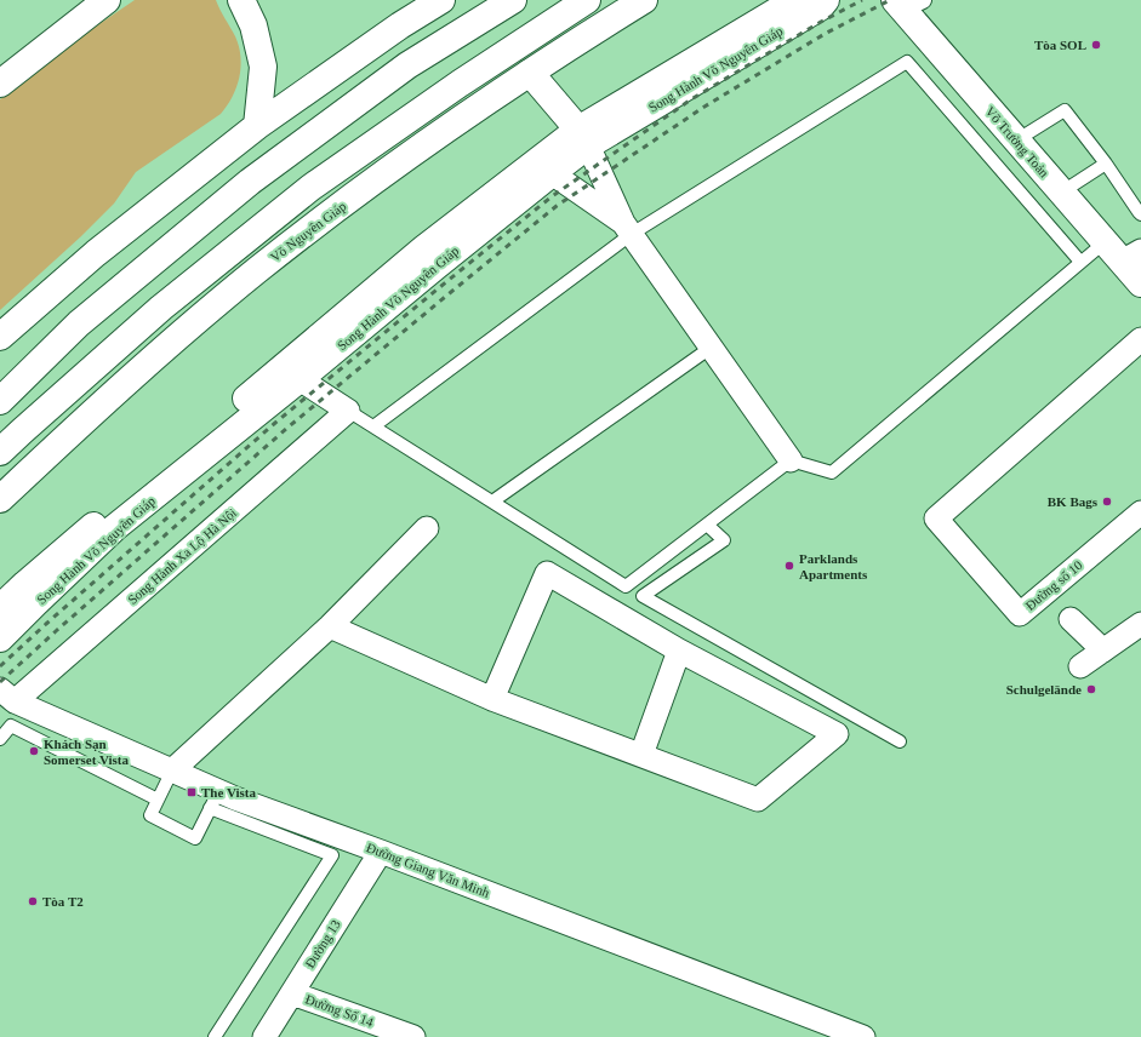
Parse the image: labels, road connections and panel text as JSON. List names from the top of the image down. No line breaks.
{"streets":{"main road":["Song Hành Võ Nguyên Giáp","Võ Trường Toản","Võ Nguyên Giáp"],"street":["Song Hành Xa Lộ Hà Nội","Đường số 10","Đường Giang Văn Minh","Đường 13","Đường Số 14"]},"crossings":[["Song Hành Xa Lộ Hà Nội","Đường Giang Văn Minh"],["Đường Giang Văn Minh","Đường 13"],["Đường 13","Đường Số 14"]],"places":{"other":["Tòa SOL","BK Bags","Parklands Apartments","Schulgelände","Khách Sạn Somerset Vista","Tòa T2"],"transit":["The Vista"]}}
